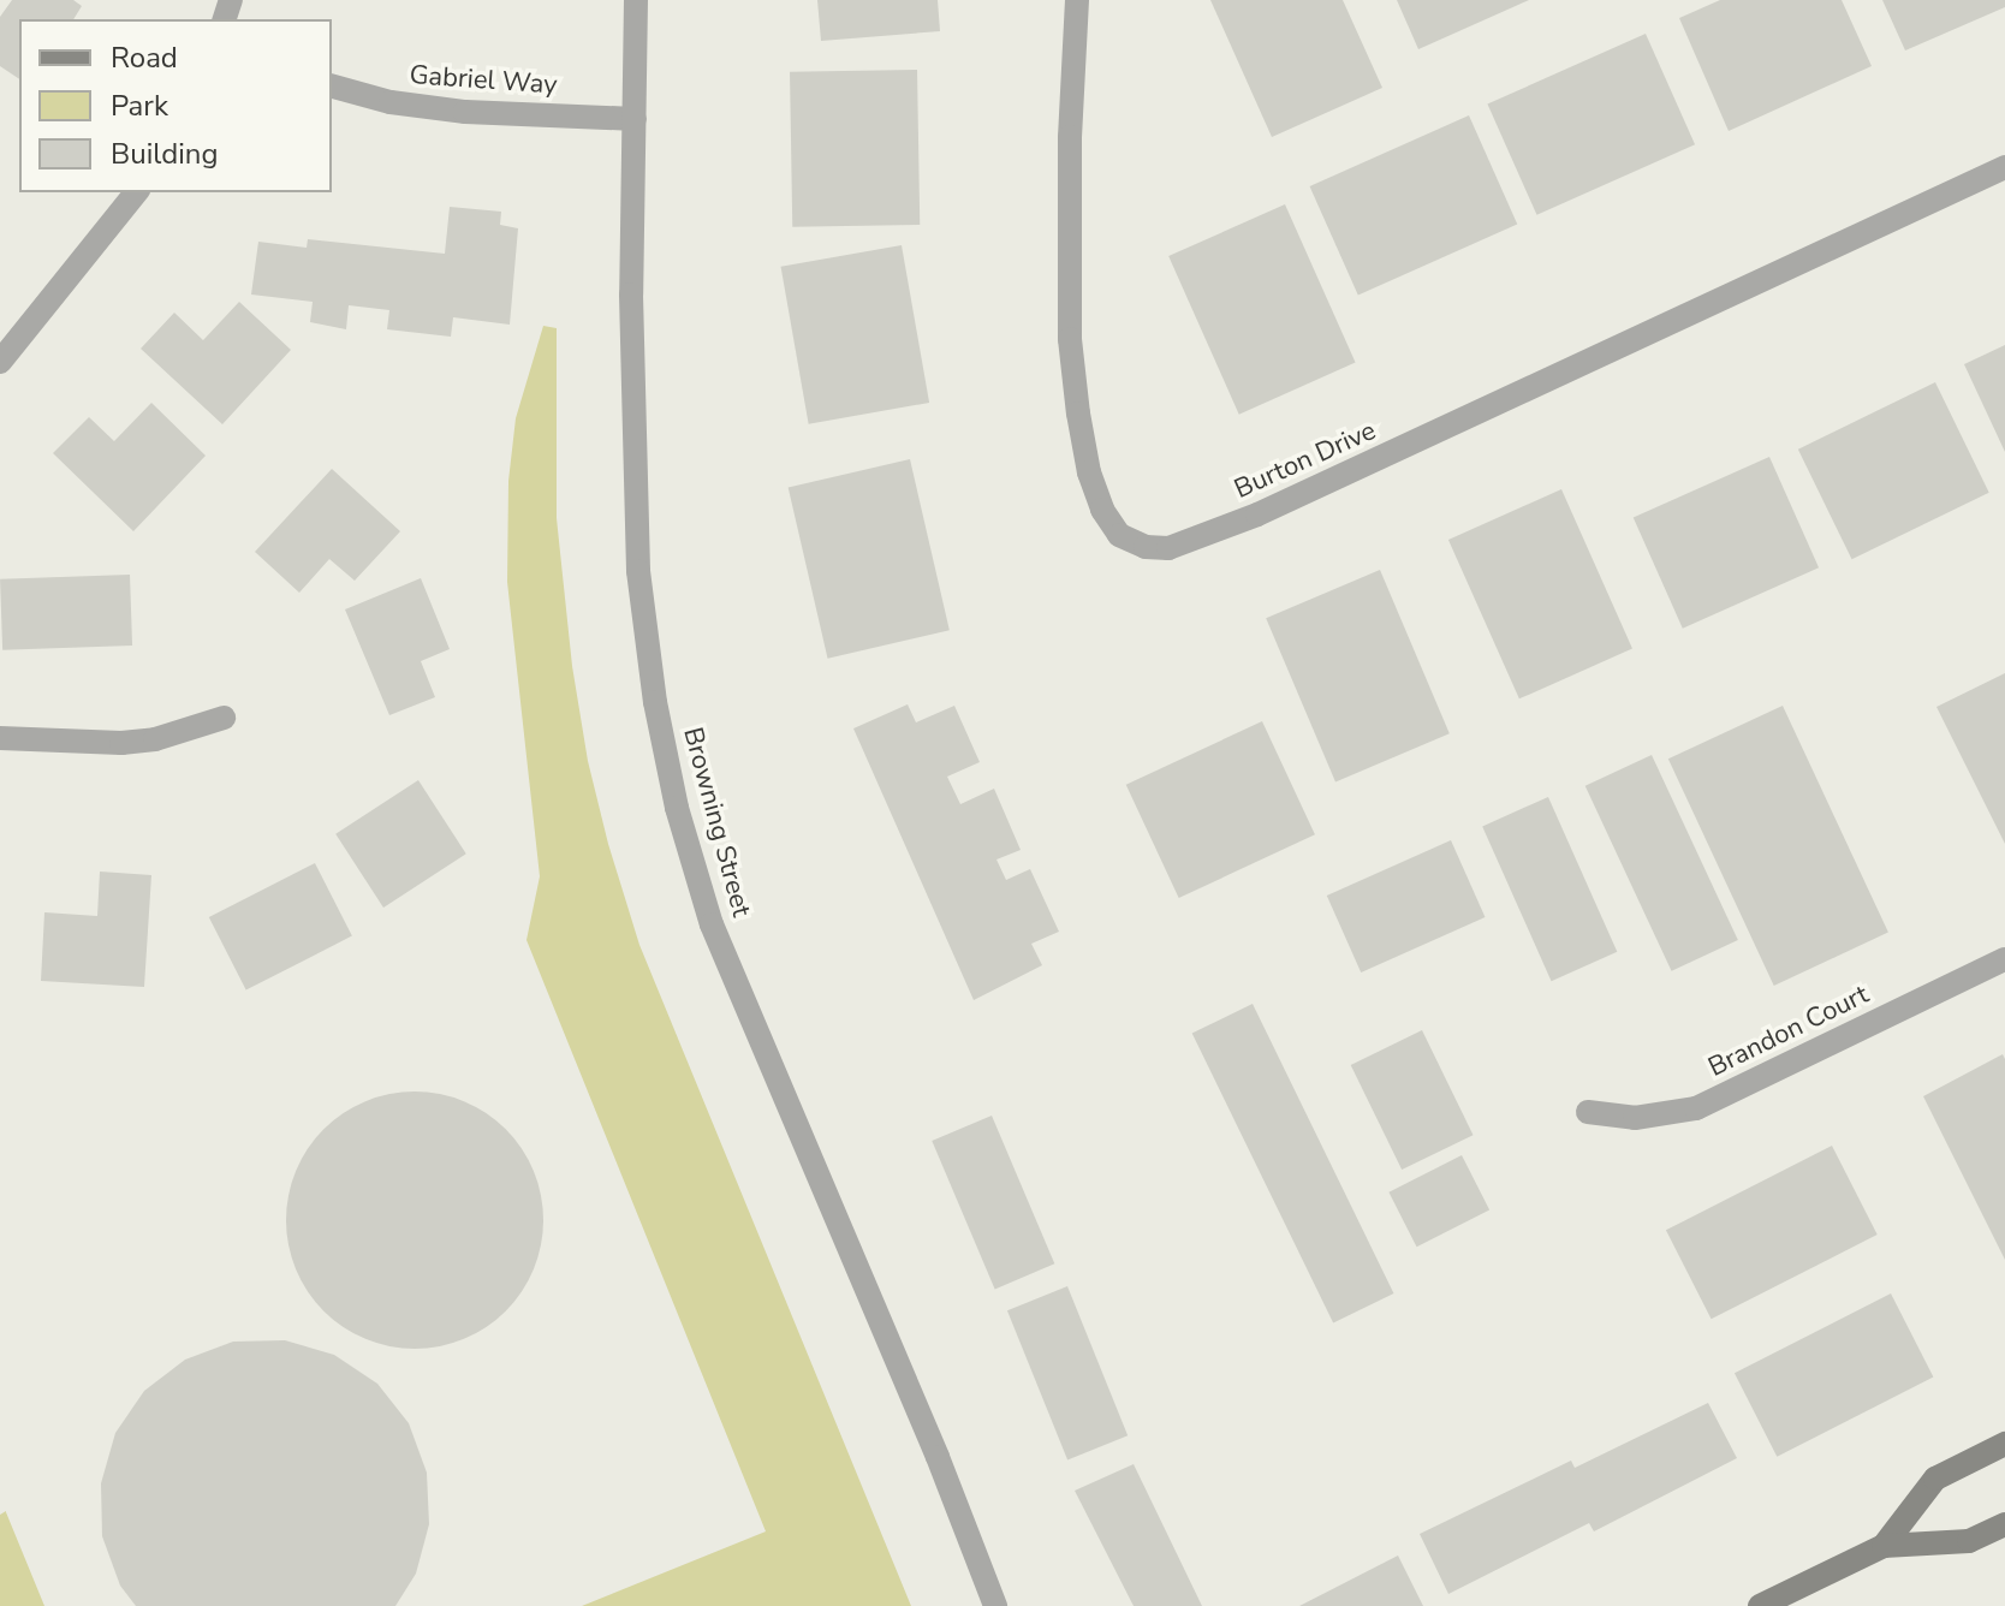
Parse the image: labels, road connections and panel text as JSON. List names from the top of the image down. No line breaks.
{"streets":{"street":["Gabriel Way","Burton Drive","Browning Street","Brandon Court"]},"crossings":[["Gabriel Way","Browning Street"]],"legend":["Road","Park","Building"]}
